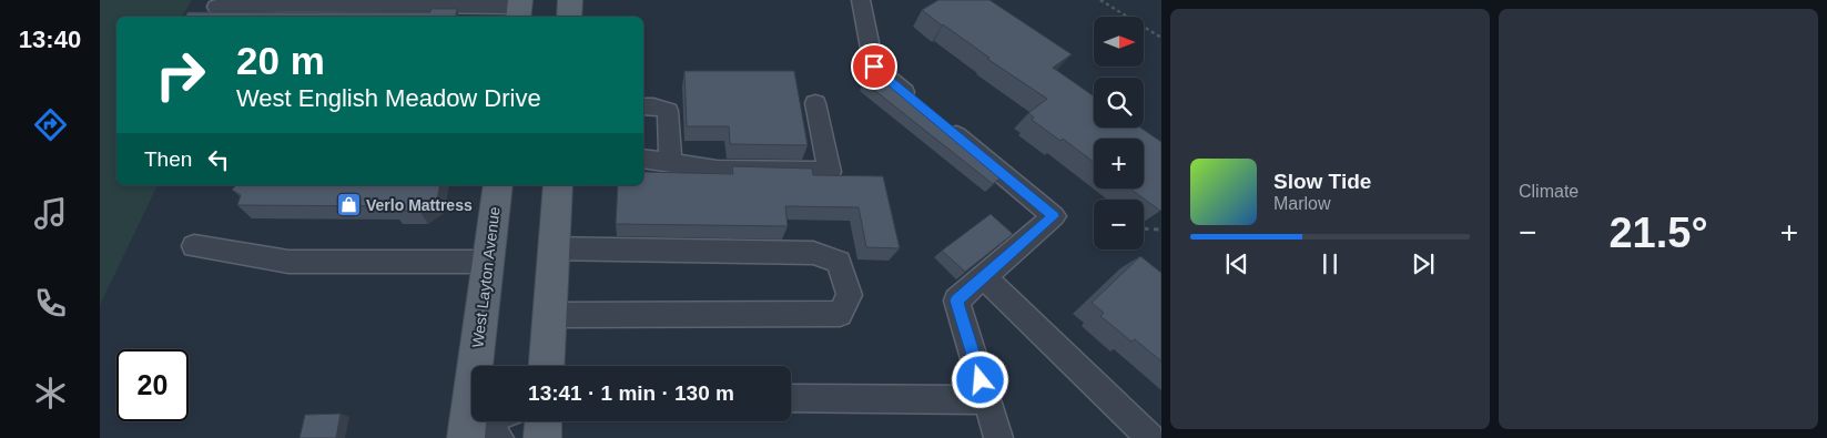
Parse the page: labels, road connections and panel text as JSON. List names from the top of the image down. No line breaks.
{"streets":{"main road":["West Layton Avenue"]},"places":{"shop":["Verlo Mattress"]},"north":"right","page":{"tabs":"13:40","tile":"Climate","map_buttons":["+","−"],"turn":["20 m","West English Meadow Drive"],"then":"Then","song":["Slow Tide","Marlow"],"heat":["−","21.5°","+"],"limit":"20","trip":"13:41 · 1 min · 130 m"}}
